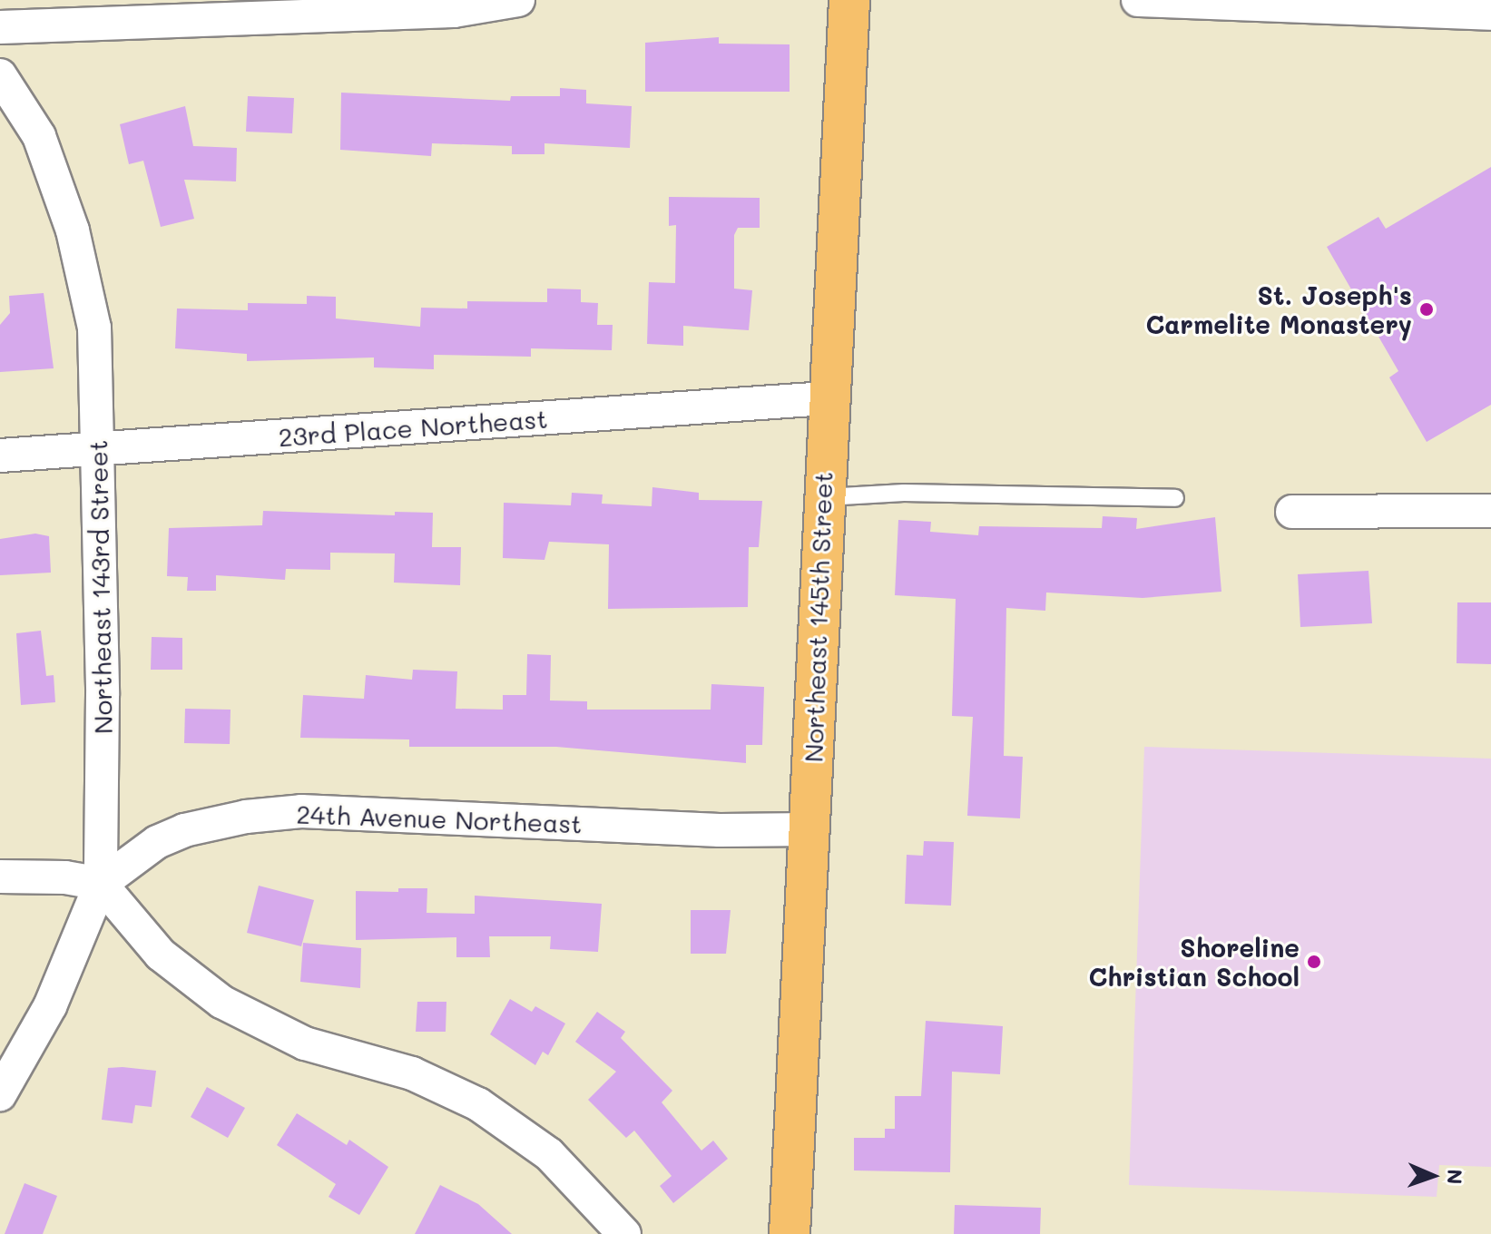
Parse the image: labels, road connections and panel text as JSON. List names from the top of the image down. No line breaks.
{"streets":{"main road":["Northeast 145th Street"],"street":["23rd Place Northeast","Northeast 143rd Street","24th Avenue Northeast"]},"crossings":[["23rd Place Northeast","Northeast 143rd Street"],["23rd Place Northeast","Northeast 145th Street"],["Northeast 143rd Street","24th Avenue Northeast"],["Northeast 145th Street","24th Avenue Northeast"]],"places":["St. Joseph's Carmelite Monastery","Shoreline Christian School"],"north":"right"}
